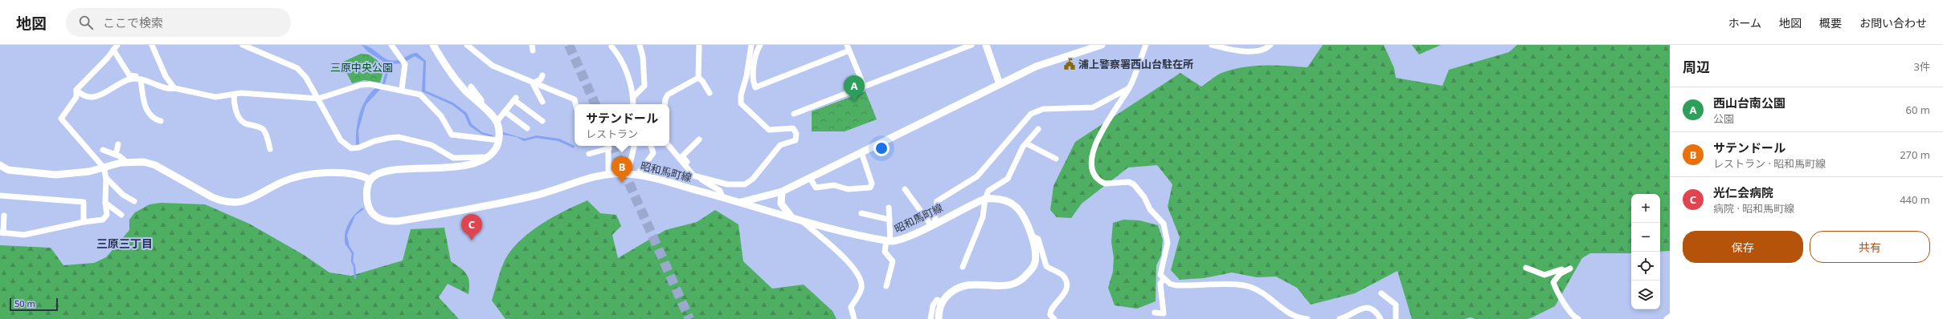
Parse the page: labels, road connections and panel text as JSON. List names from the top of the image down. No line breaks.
{"streets":{"main road":["昭和馬町線"]},"districts":["三原三丁目"],"parks":["三原中央公園"],"places":{"public building":["浦上警察署西山台駐在所"]},"scale_bar":"50 m","page":{"header":"地図","search":"ここで検索","nav":["ホーム","地図","概要","お問い合わせ"],"heading":["周辺","3件"],"pins":["A","B","C"],"list":[{"mark":"A","name":"西山台南公園","note":"公園","value":"60 m"},{"mark":"B","name":"サテンドール","note":"レストラン · 昭和馬町線","value":"270 m"},{"mark":"C","name":"光仁会病院","note":"病院 · 昭和馬町線","value":"440 m"}],"popup":["サテンドール","レストラン"],"map_buttons":["+","−"],"buttons":["保存","共有"],"scale":"50 m"}}
